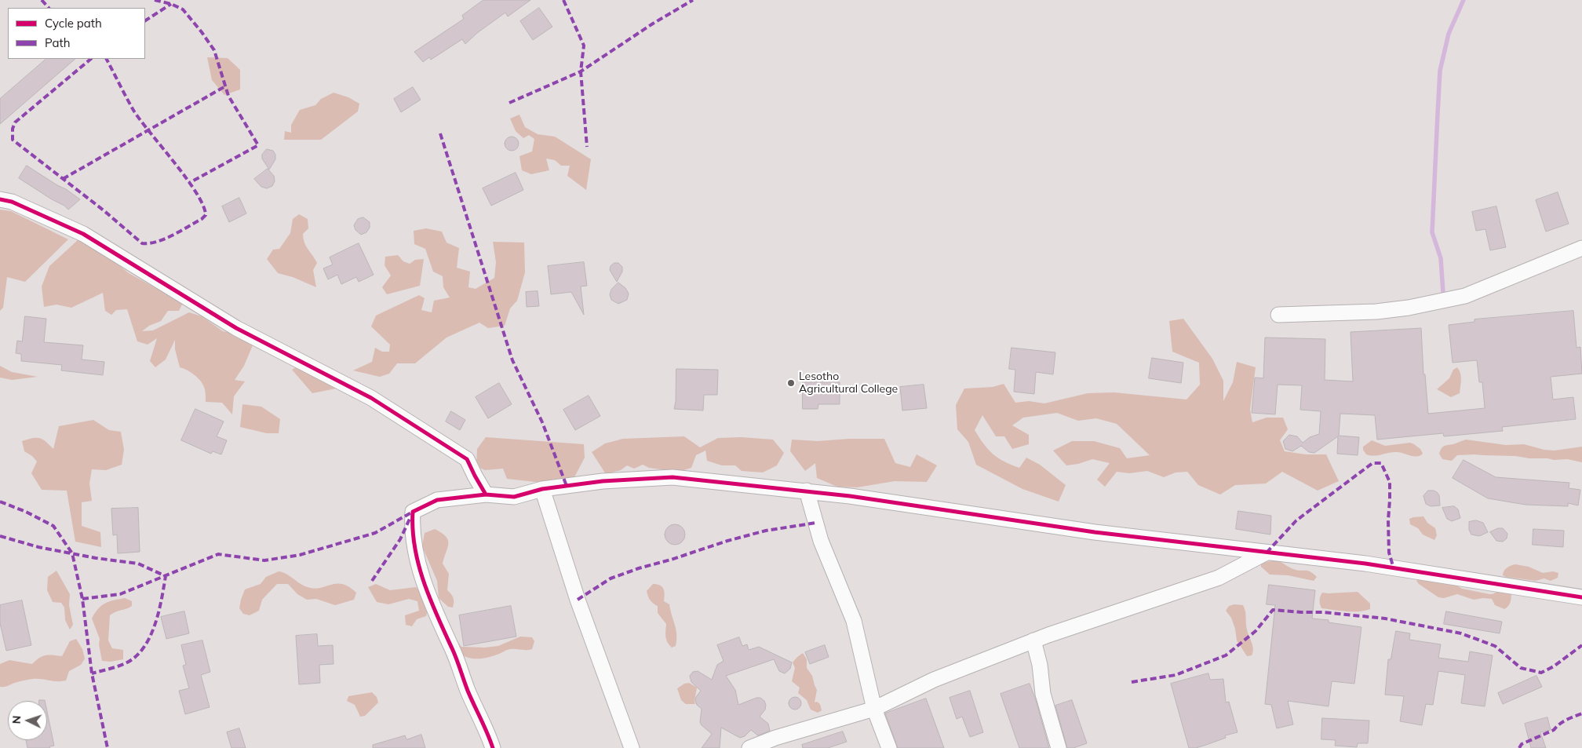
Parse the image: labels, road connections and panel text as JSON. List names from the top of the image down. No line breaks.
{"places":["Lesotho Agricultural College"],"legend":["Cycle path","Path"],"north":"left"}
